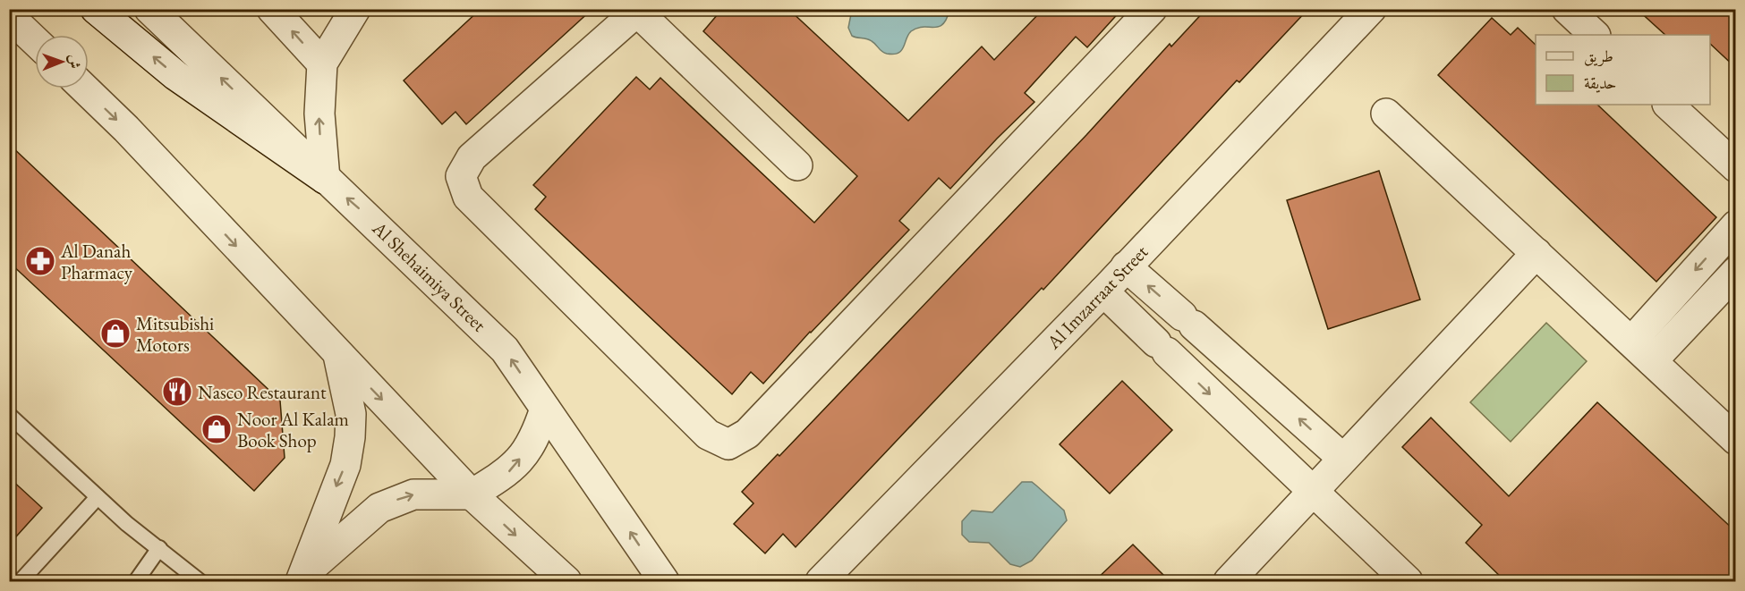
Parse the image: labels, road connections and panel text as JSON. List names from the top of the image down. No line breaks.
{"streets":{"street":["Al Shehaimiya Street","Al Imzarraat Street"]},"places":{"pharmacy":["Al Danah Pharmacy"],"shop":["Mitsubishi Motors","Noor Al Kalam Book Shop"],"restaurant":["Nasco Restaurant"]},"legend":["طريق","حديقة"],"north":"right"}
